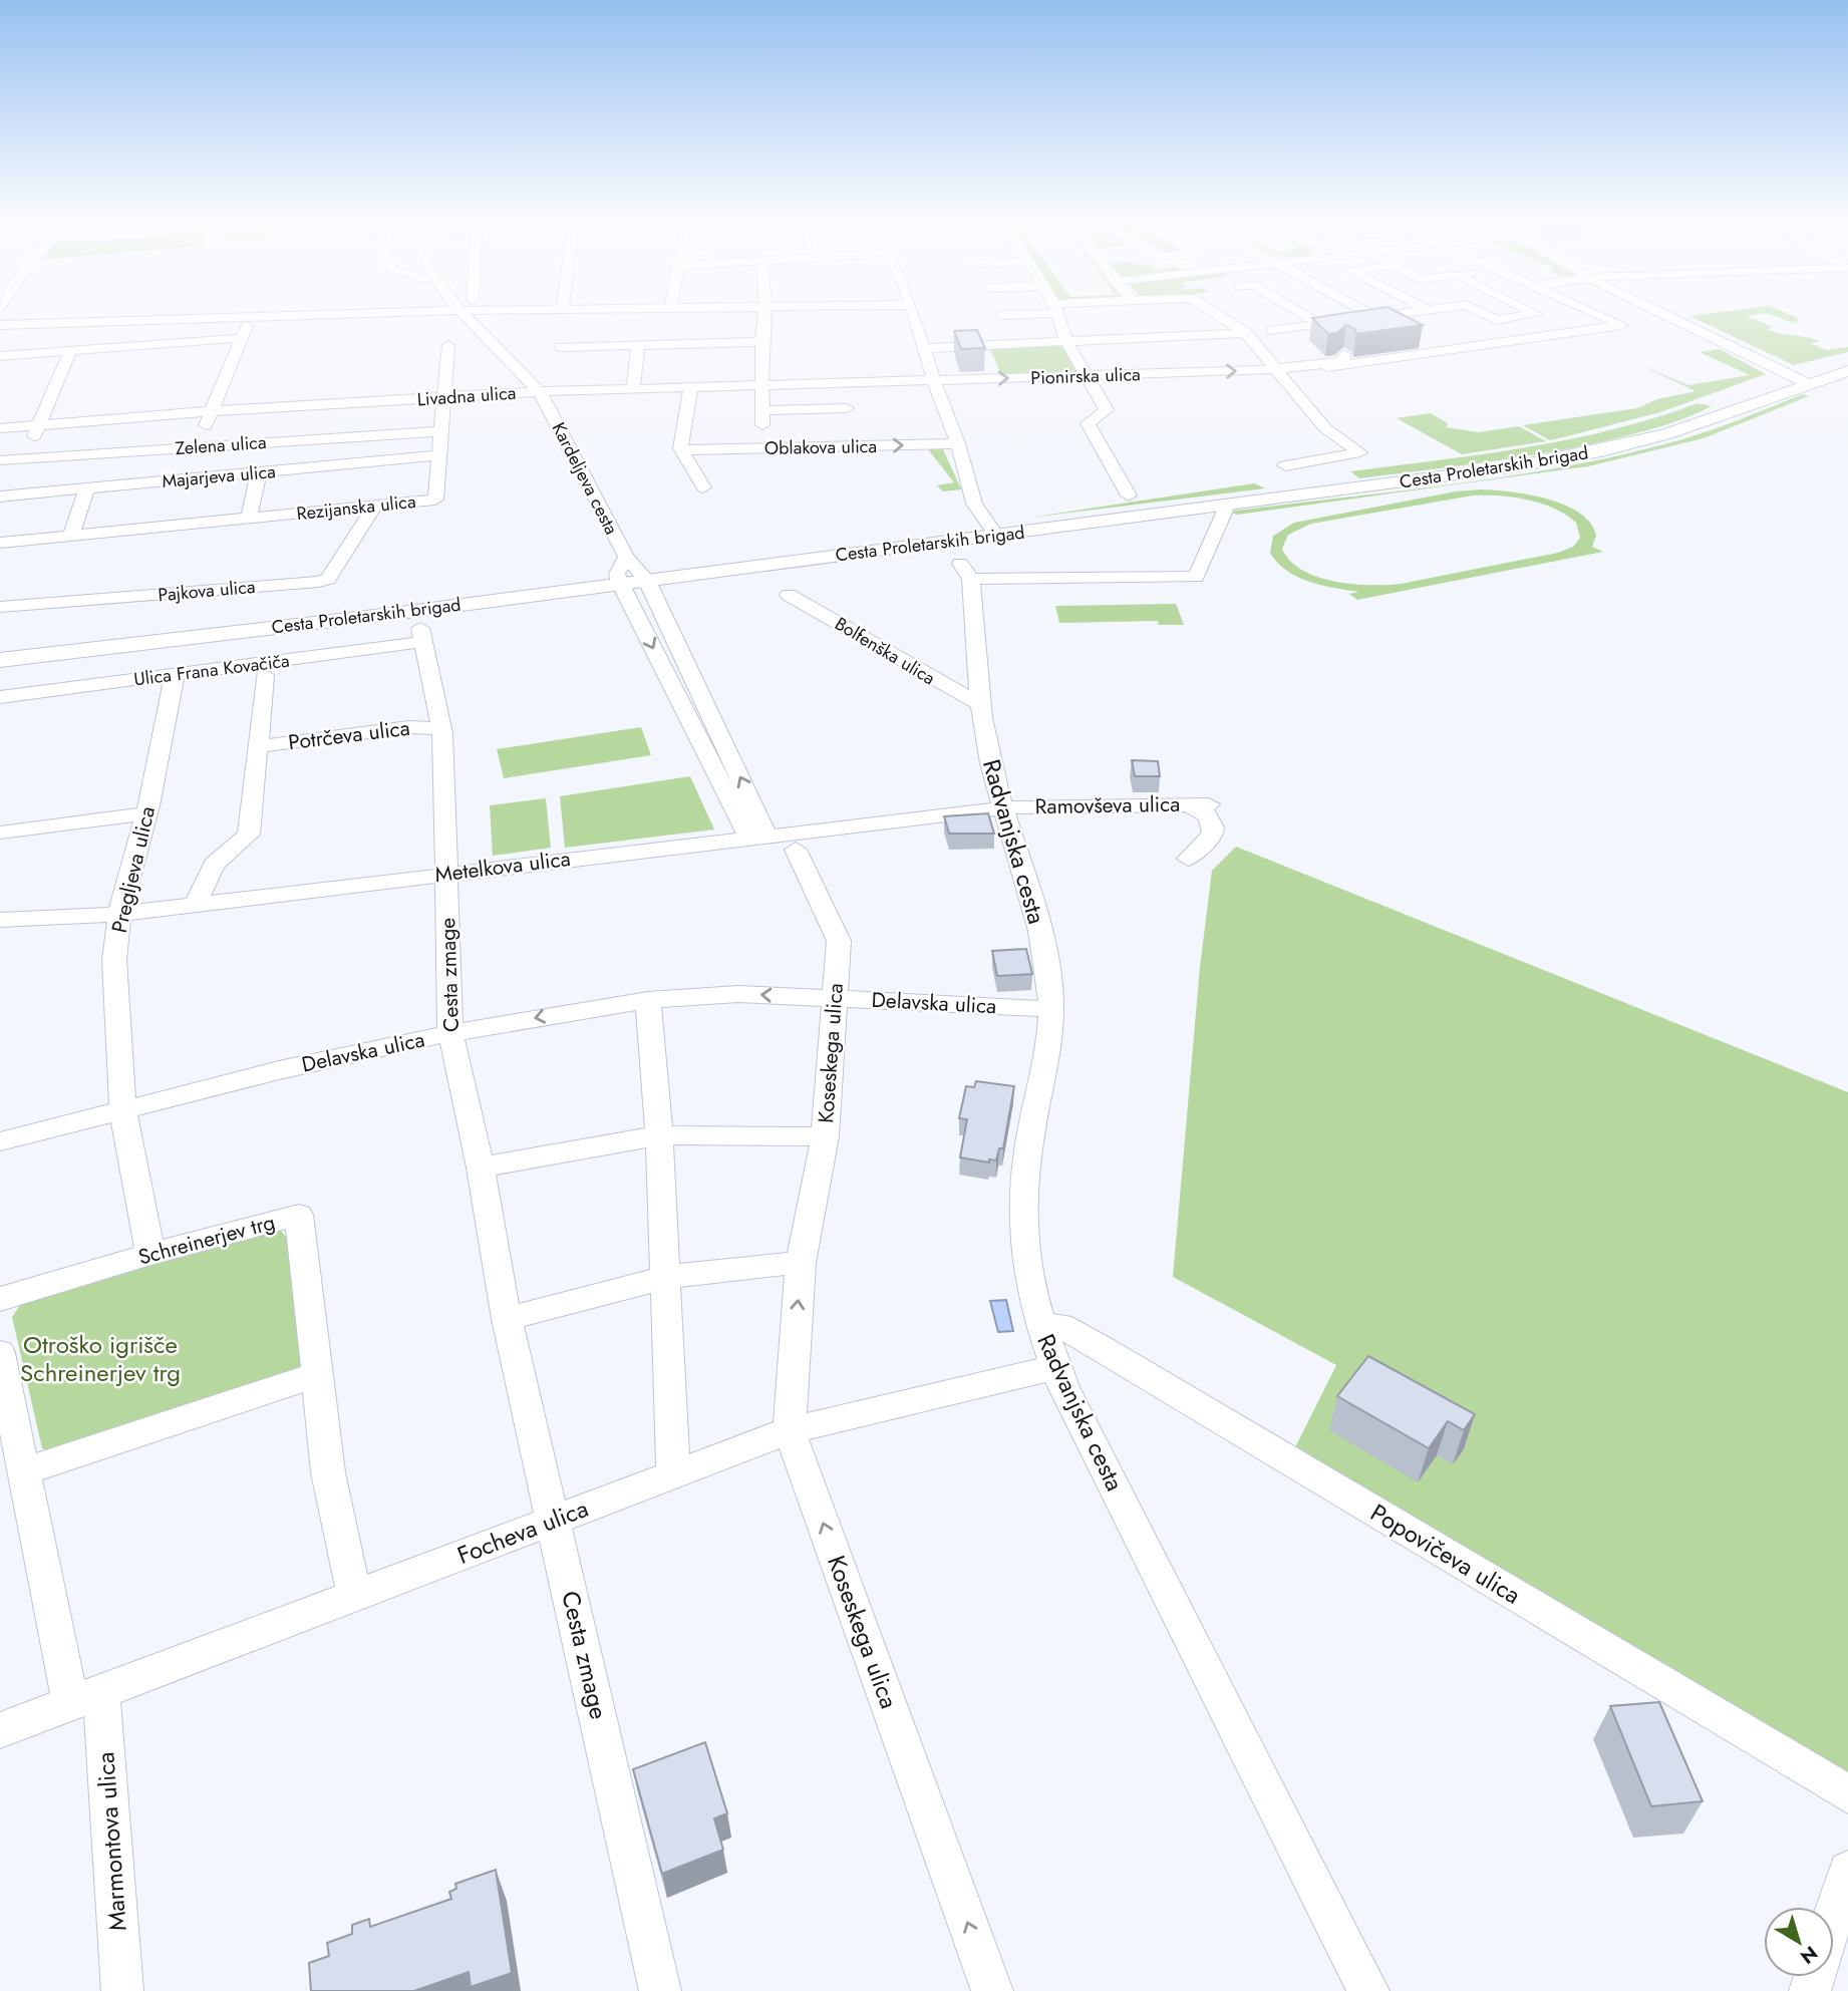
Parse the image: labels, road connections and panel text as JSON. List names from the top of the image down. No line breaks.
{"streets":{"main road":["Cesta Proletarskih brigad"],"street":["Pionirska ulica","Livadna ulica","Zelena ulica","Oblakova ulica","Majarjeva ulica","Kardeljeva cesta","Rezijanska ulica","Pajkova ulica","Bolfenška ulica","Ulica Frana Kovačiča","Potrčeva ulica","Ramovševa ulica","Radvanjska cesta","Metelkova ulica","Pregljeva ulica","Cesta zmage","Delavska ulica","Koseskega ulica","Schreinerjev trg","Focheva ulica","Popovičeva ulica","Marmontova ulica"]},"crossings":[["Pionirska ulica","Livadna ulica"],["Livadna ulica","Kardeljeva cesta"],["Livadna ulica","Rezijanska ulica"],["Zelena ulica","Rezijanska ulica"],["Cesta Proletarskih brigad","Kardeljeva cesta"],["Majarjeva ulica","Rezijanska ulica"],["Rezijanska ulica","Pajkova ulica"],["Bolfenška ulica","Radvanjska cesta"],["Ulica Frana Kovačiča","Pregljeva ulica"],["Ulica Frana Kovačiča","Cesta zmage"],["Potrčeva ulica","Metelkova ulica"],["Potrčeva ulica","Cesta zmage"],["Ramovševa ulica","Radvanjska cesta"],["Ramovševa ulica","Metelkova ulica"],["Radvanjska cesta","Metelkova ulica"],["Radvanjska cesta","Delavska ulica"],["Radvanjska cesta","Focheva ulica"],["Radvanjska cesta","Popovičeva ulica"],["Metelkova ulica","Pregljeva ulica"],["Metelkova ulica","Cesta zmage"],["Pregljeva ulica","Delavska ulica"],["Cesta zmage","Delavska ulica"],["Cesta zmage","Focheva ulica"],["Delavska ulica","Koseskega ulica"],["Koseskega ulica","Focheva ulica"],["Schreinerjev trg","Focheva ulica"],["Focheva ulica","Marmontova ulica"]],"one_way":["Koseskega ulica"],"parks":["Otroško igrišče Schreinerjev trg"],"north":"bottom right"}
